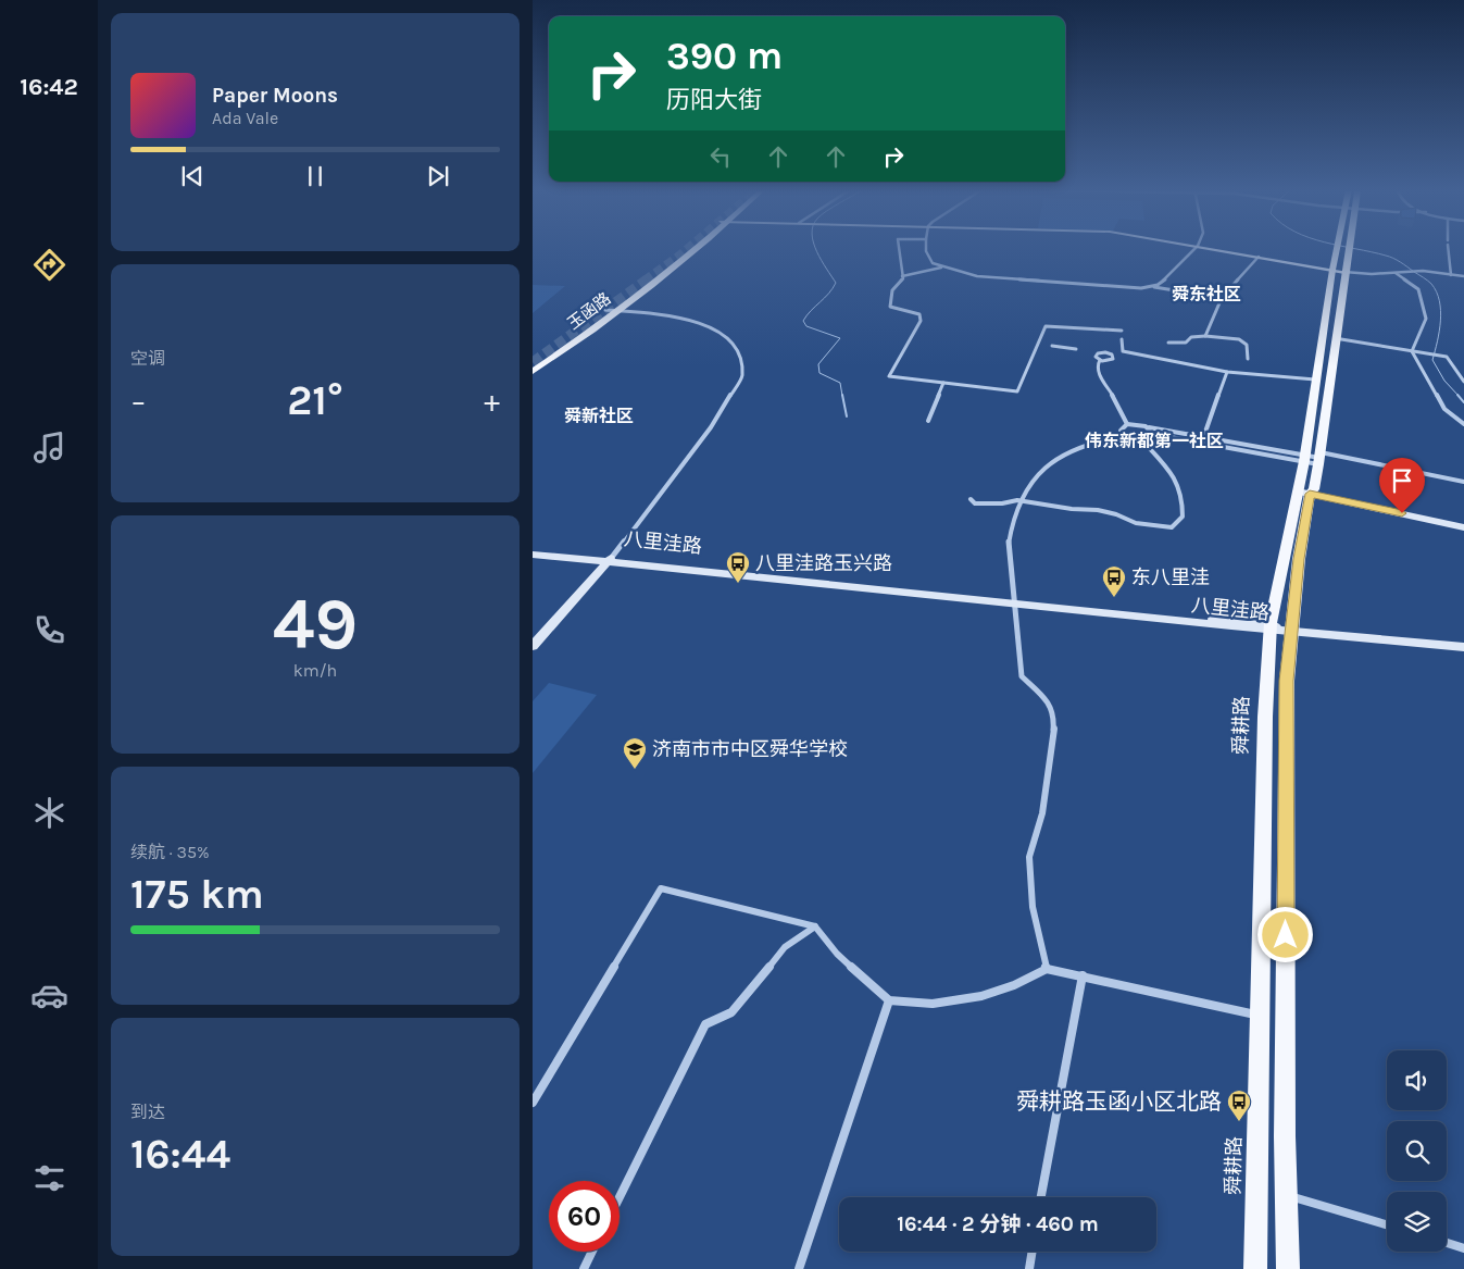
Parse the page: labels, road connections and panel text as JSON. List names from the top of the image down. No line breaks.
{"streets":{"main road":["玉函路","舜耕路"],"street":["八里洼路"]},"crossings":[["八里洼路","舜耕路"]],"districts":["舜东社区","舜新社区","伟东新都第一社区"],"places":{"bus stop":["八里洼路玉兴路","东八里洼","舜耕路玉函小区北路"],"school or university":["济南市市中区舜华学校"]},"page":{"tabs":"16:42","turn":["390 m","历阳大街"],"song":["Paper Moons","Ada Vale"],"tile":["空调",["49","km/h"],["续航 · 35%","175 km"],["到达","16:44"]],"heat":["−","21°","+"],"limit":"60","trip":"16:44 · 2 分钟 · 460 m"}}
